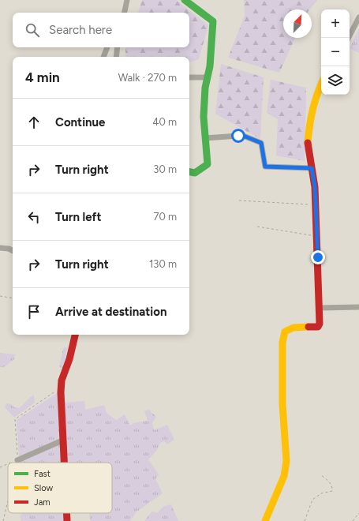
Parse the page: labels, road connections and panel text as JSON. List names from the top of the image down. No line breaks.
{"legend":["Fast","Slow","Jam"],"north":"top right","page":{"map_buttons":["+","−"],"search":"Search here","heading":["4 min","Walk · 270 m"],"list":[["Continue","40 m"],["Turn right","30 m"],["Turn left","70 m"],["Turn right","130 m"],"Arrive at destination"]}}
